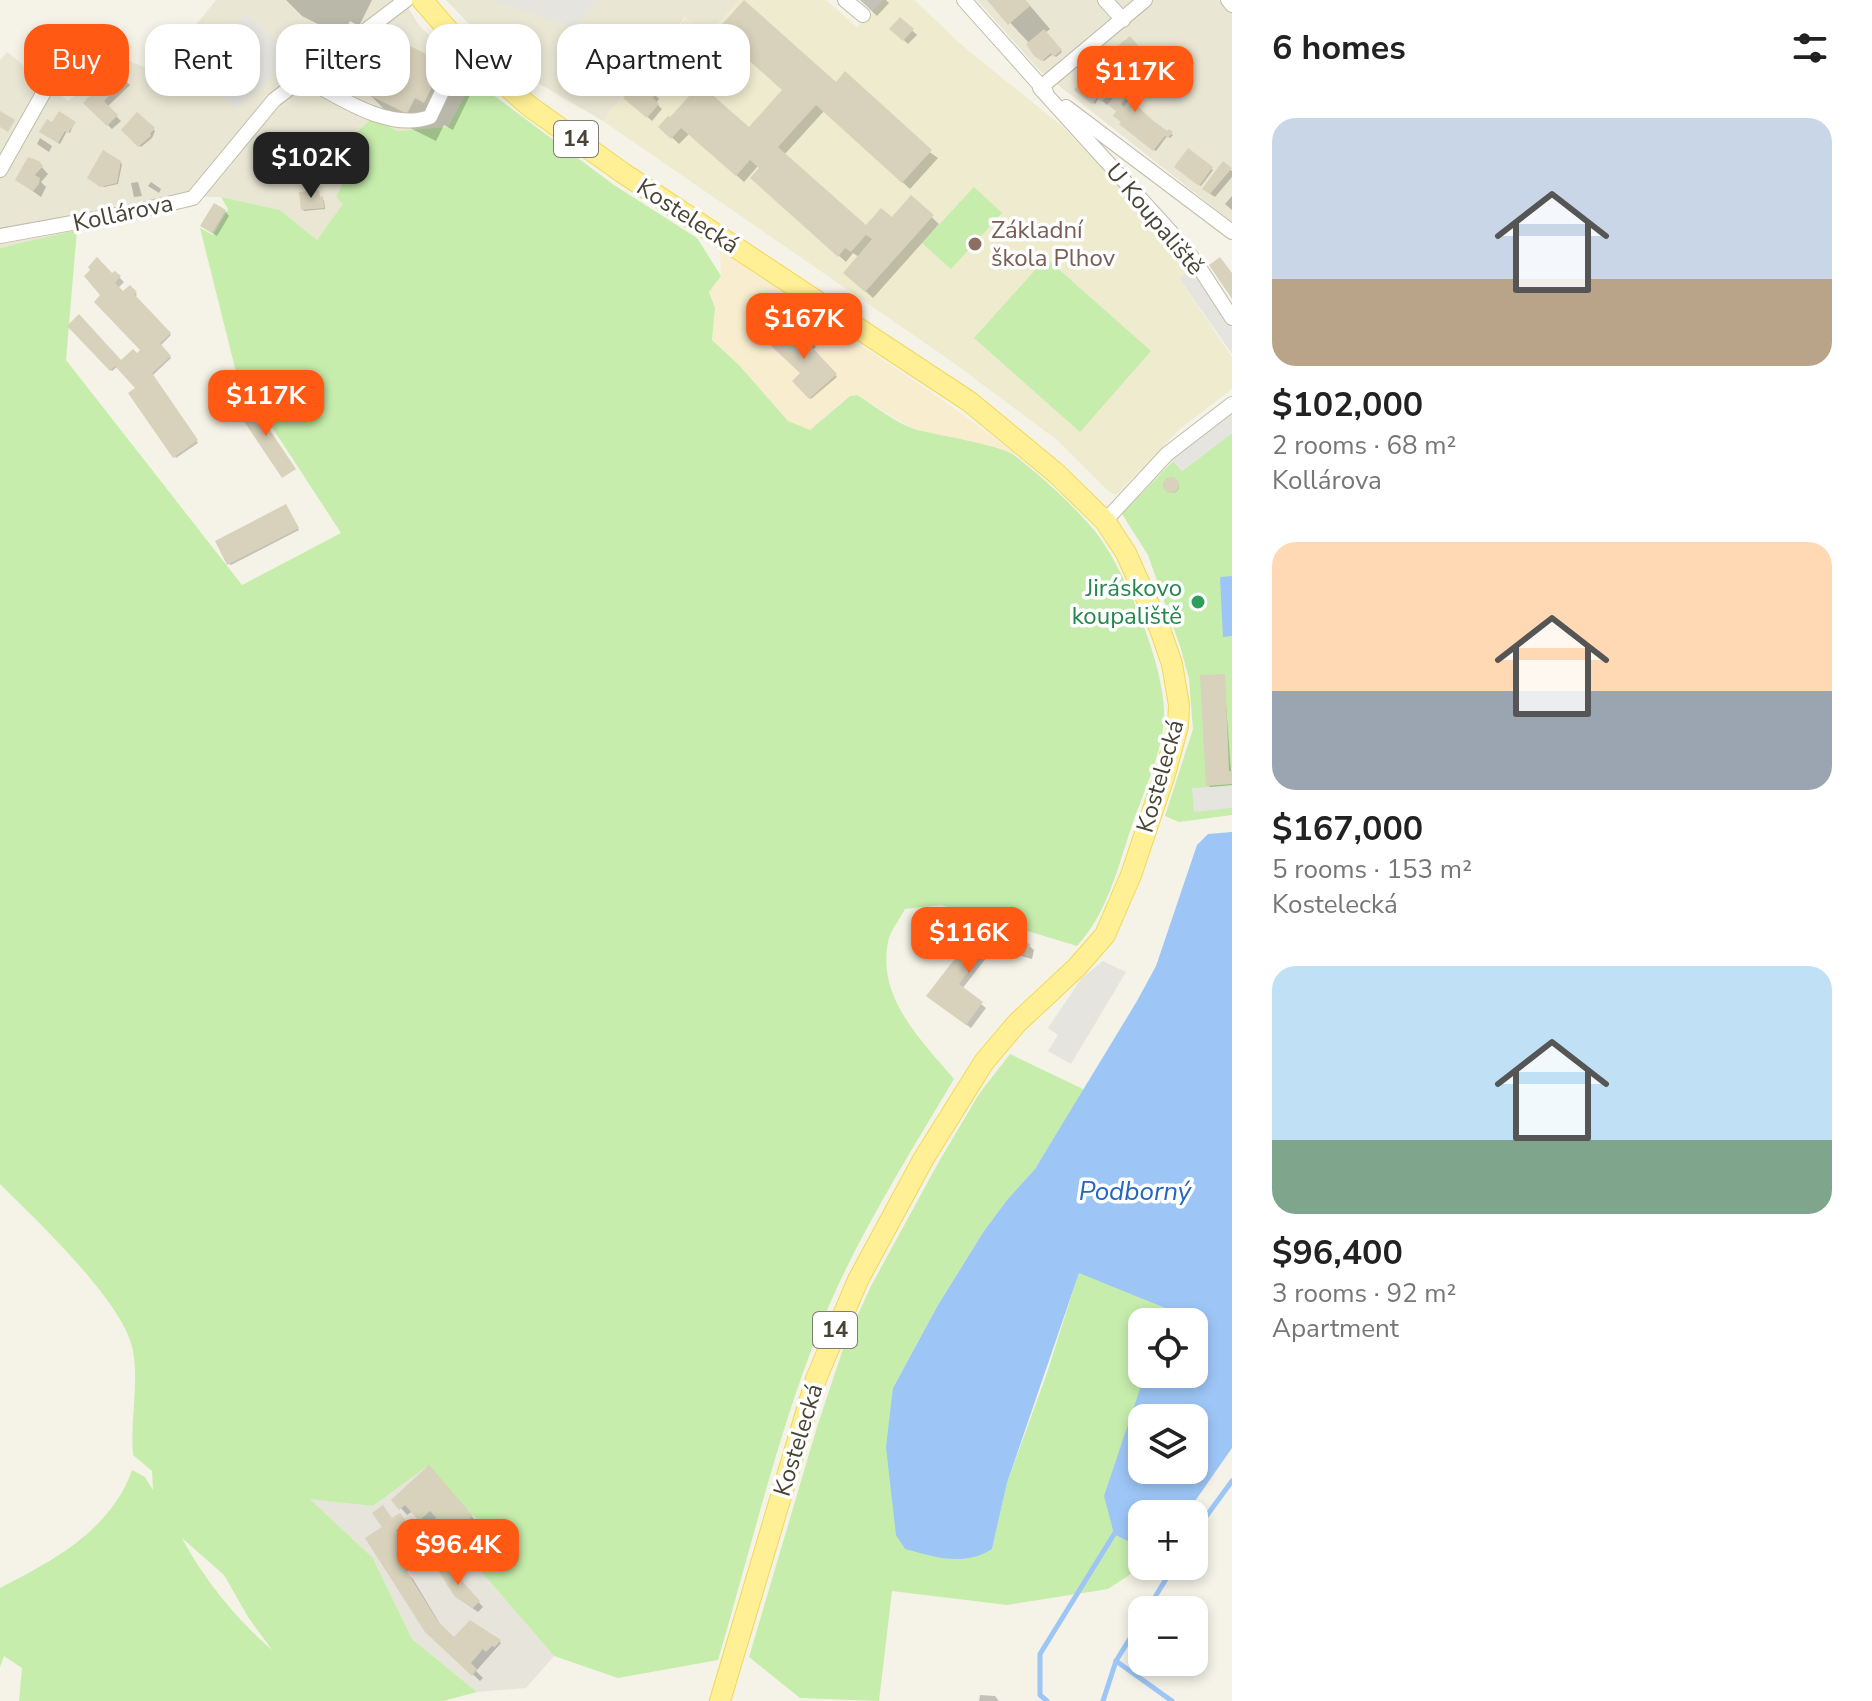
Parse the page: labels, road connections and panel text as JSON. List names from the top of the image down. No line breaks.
{"streets":{"main road":["14","Kostelecká"],"street":["Kollárova","U Koupaliště"]},"water":["Podborný"],"places":["Základní škola Plhov","Jiráskovo koupaliště"],"page":{"heading":"6 homes","chip":["Buy","Rent","Filters","New","Apartment"],"price":["$117K","$102K","$167K","$117K","$116K","$96.4K"],"list":[{"name":"$102,000","note":"2 rooms · 68 m² · Kollárova"},{"name":"$167,000","note":"5 rooms · 153 m² · Kostelecká"},{"name":"$96,400","note":"3 rooms · 92 m² · Apartment"}],"map_buttons":["+","−"]}}
